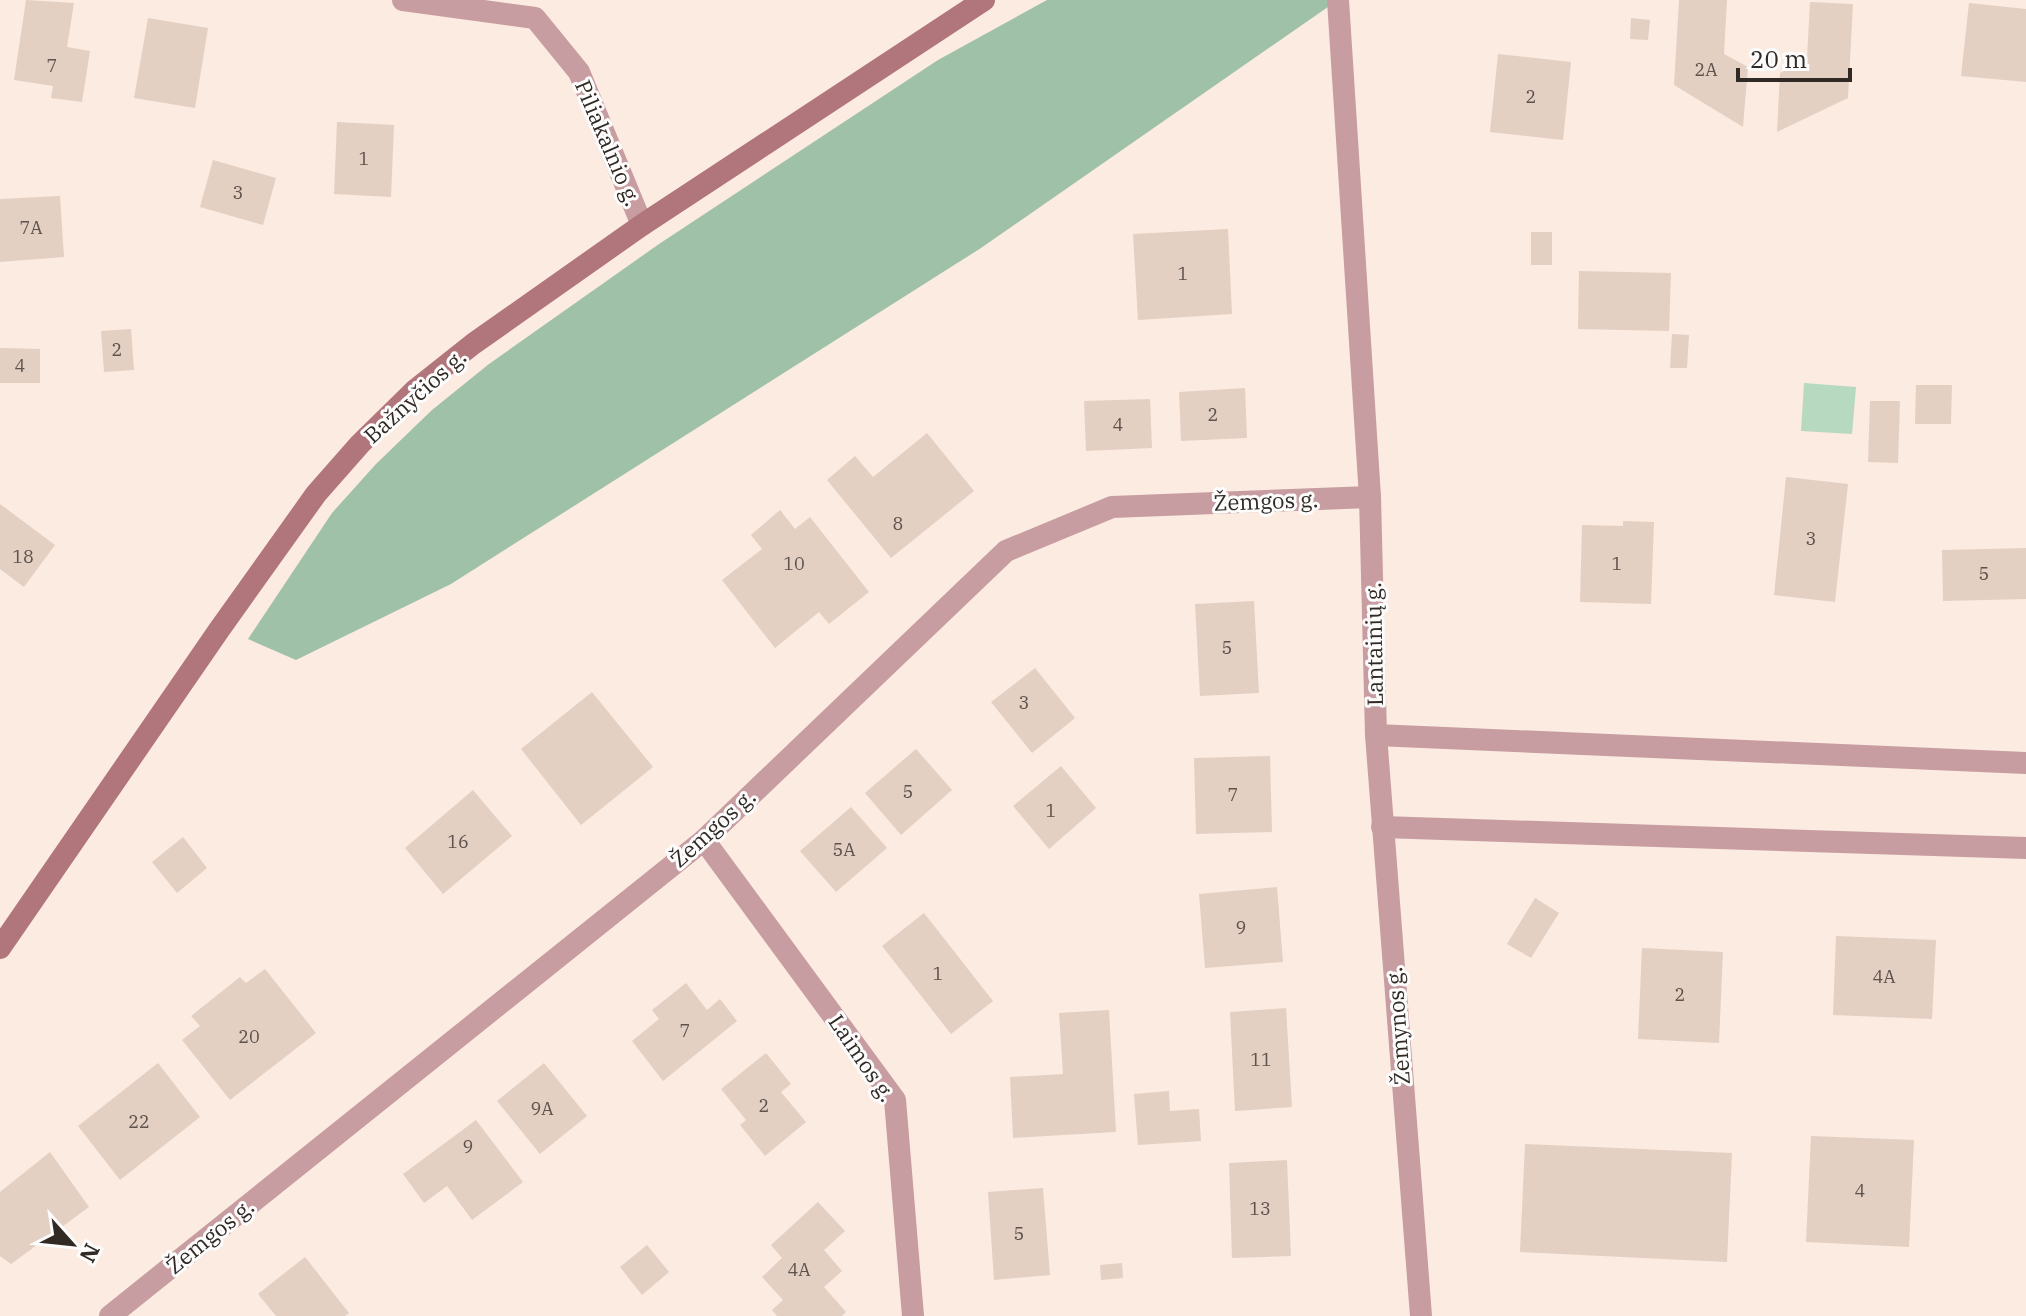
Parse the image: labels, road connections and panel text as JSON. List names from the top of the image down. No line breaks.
{"streets":{"main road":["Bažnyčios g."],"street":["Piliakalnio g.","Žemgos g.","Lantainių g.","Žemynos g.","Laimos g."]},"crossings":[["Piliakalnio g.","Bažnyčios g."],["Žemgos g.","Lantainių g."],["Žemgos g.","Laimos g."],["Lantainių g.","Žemynos g."]],"house_numbers":["7","2A","2","1","3","7A","1","2","4","2","4","8","3","18","10","1","5","5","3","5","7","1","16","5A","9","1","4A","2","7","20","11","2","9A","22","9","4","13","5","4A"],"scale_bar":"20 m","north":"bottom right"}
